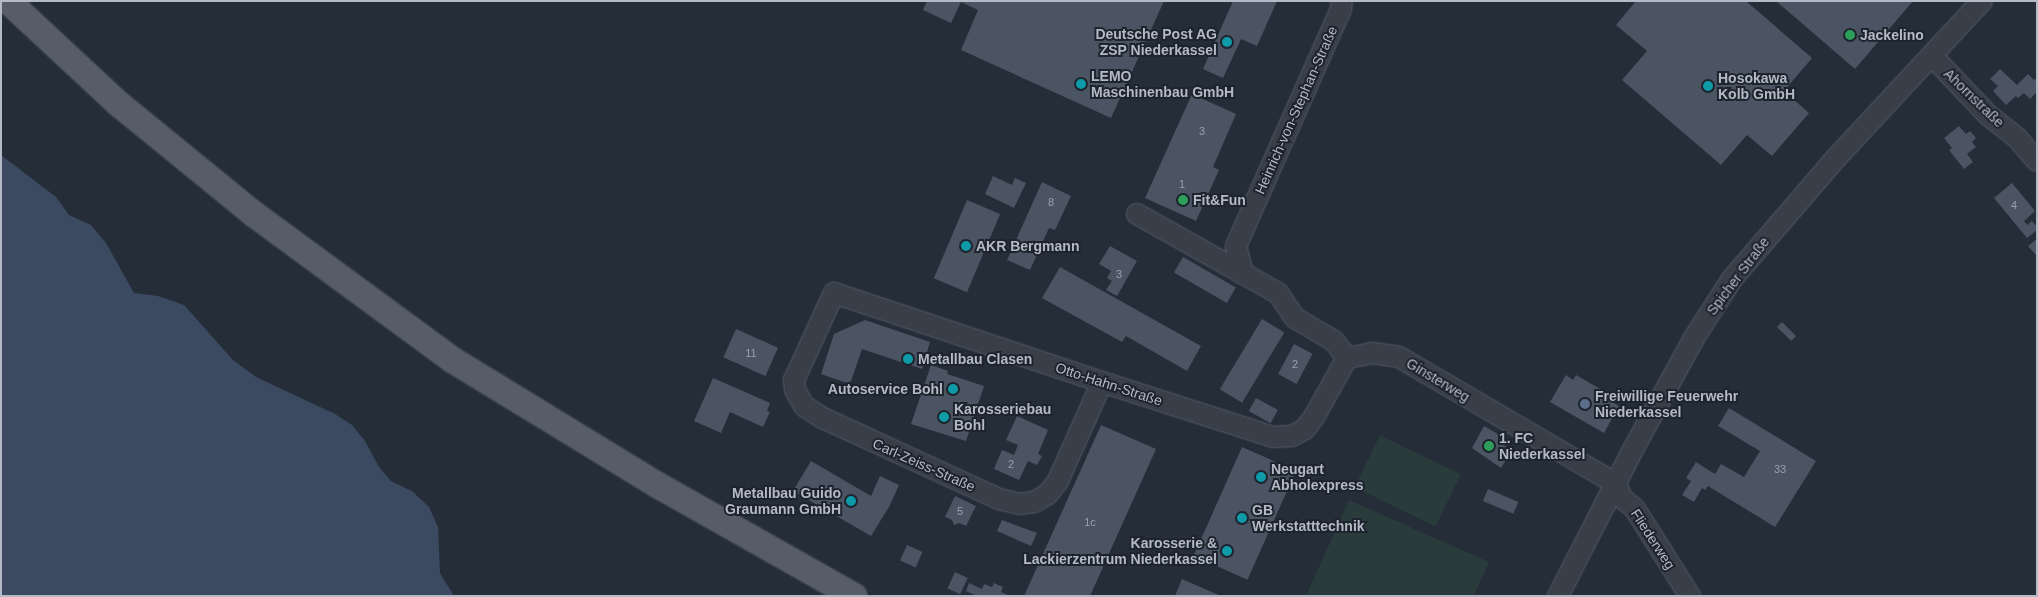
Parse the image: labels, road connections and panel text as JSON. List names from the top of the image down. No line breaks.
{"streets":{"street":["Ahornstraße","Heinrich-von-Stephan-Straße","Spicher Straße","Ginsterweg","Otto-Hahn-Straße","Carl-Zeiss-Straße","Fliederweg"]},"crossings":[["Ahornstraße","Spicher Straße"],["Spicher Straße","Ginsterweg"],["Spicher Straße","Fliederweg"],["Ginsterweg","Otto-Hahn-Straße"],["Ginsterweg","Fliederweg"],["Otto-Hahn-Straße","Carl-Zeiss-Straße"]],"places":["Jackelino","Deutsche Post AG ZSP Niederkassel","LEMO Maschinenbau GmbH","Hosokawa Kolb GmbH","Fit&Fun","AKR Bergmann","Metallbau Clasen","Autoservice Bohl","Freiwillige Feuerwehr Niederkassel","Karosseriebau Bohl","1. FC Niederkassel","Neugart Abholexpress","Metallbau Guido Graumann GmbH","GB Werkstatttechnik","Karosserie & Lackierzentrum Niederkassel"],"house_numbers":["3","1","8","4","3","11","2","2","33","5","1c"]}
